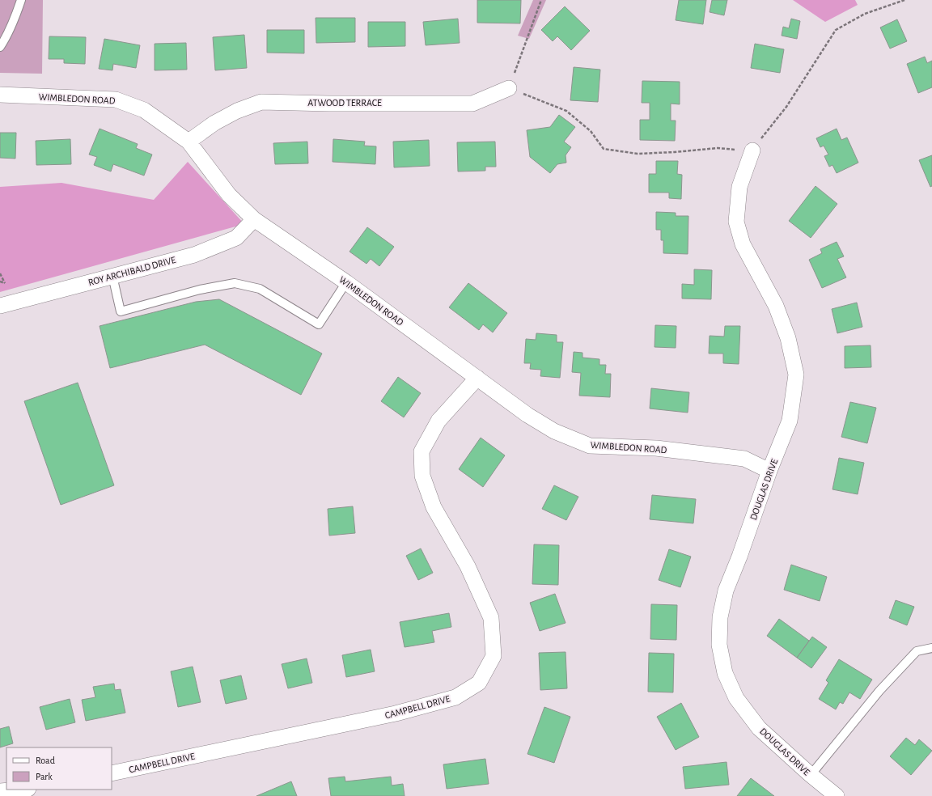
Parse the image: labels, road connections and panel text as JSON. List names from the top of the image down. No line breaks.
{"streets":{"street":["WIMBLEDON ROAD","ATWOOD TERRACE","ROY ARCHIBALD DRIVE","DOUGLAS DRIVE","CAMPBELL DRIVE"]},"crossings":[["WIMBLEDON ROAD","ATWOOD TERRACE"],["WIMBLEDON ROAD","ROY ARCHIBALD DRIVE"],["WIMBLEDON ROAD","DOUGLAS DRIVE"],["WIMBLEDON ROAD","CAMPBELL DRIVE"]],"legend":["Road","Park"]}
